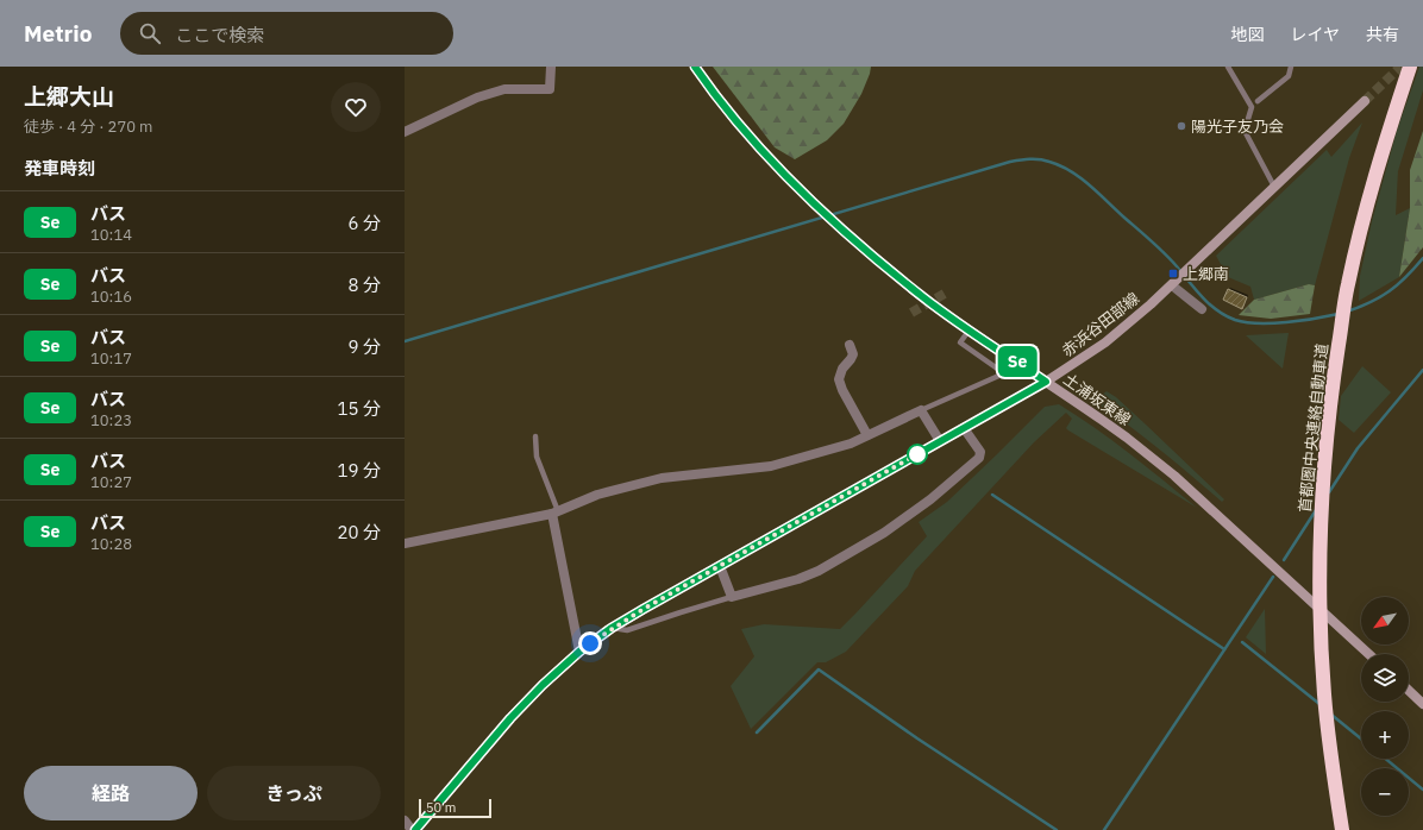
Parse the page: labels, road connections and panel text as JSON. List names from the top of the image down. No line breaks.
{"streets":{"highway":["首都圏中央連絡自動車道"],"main road":["赤浜谷田部線","土浦坂東線"]},"crossings":[["赤浜谷田部線","土浦坂東線"]],"places":{"other":["陽光子友乃会"],"transit":["上郷南"]},"lines":["bus line Se"],"scale_bar":"50 m","north":"bottom left","page":{"header":"Metrio","search":"ここで検索","nav":["地図","レイヤ","共有"],"heading":[["上郷大山","徒歩 · 4 分 · 270 m"],"発車時刻"],"on_map":"Se","list":[{"mark":"Se","name":"バス","note":"10:14","value":"6 分"},{"mark":"Se","name":"バス","note":"10:16","value":"8 分"},{"mark":"Se","name":"バス","note":"10:17","value":"9 分"},{"mark":"Se","name":"バス","note":"10:23","value":"15 分"},{"mark":"Se","name":"バス","note":"10:27","value":"19 分"},{"mark":"Se","name":"バス","note":"10:28","value":"20 分"}],"map_buttons":["+","−"],"buttons":["経路","きっぷ"],"scale":"50 m"}}
